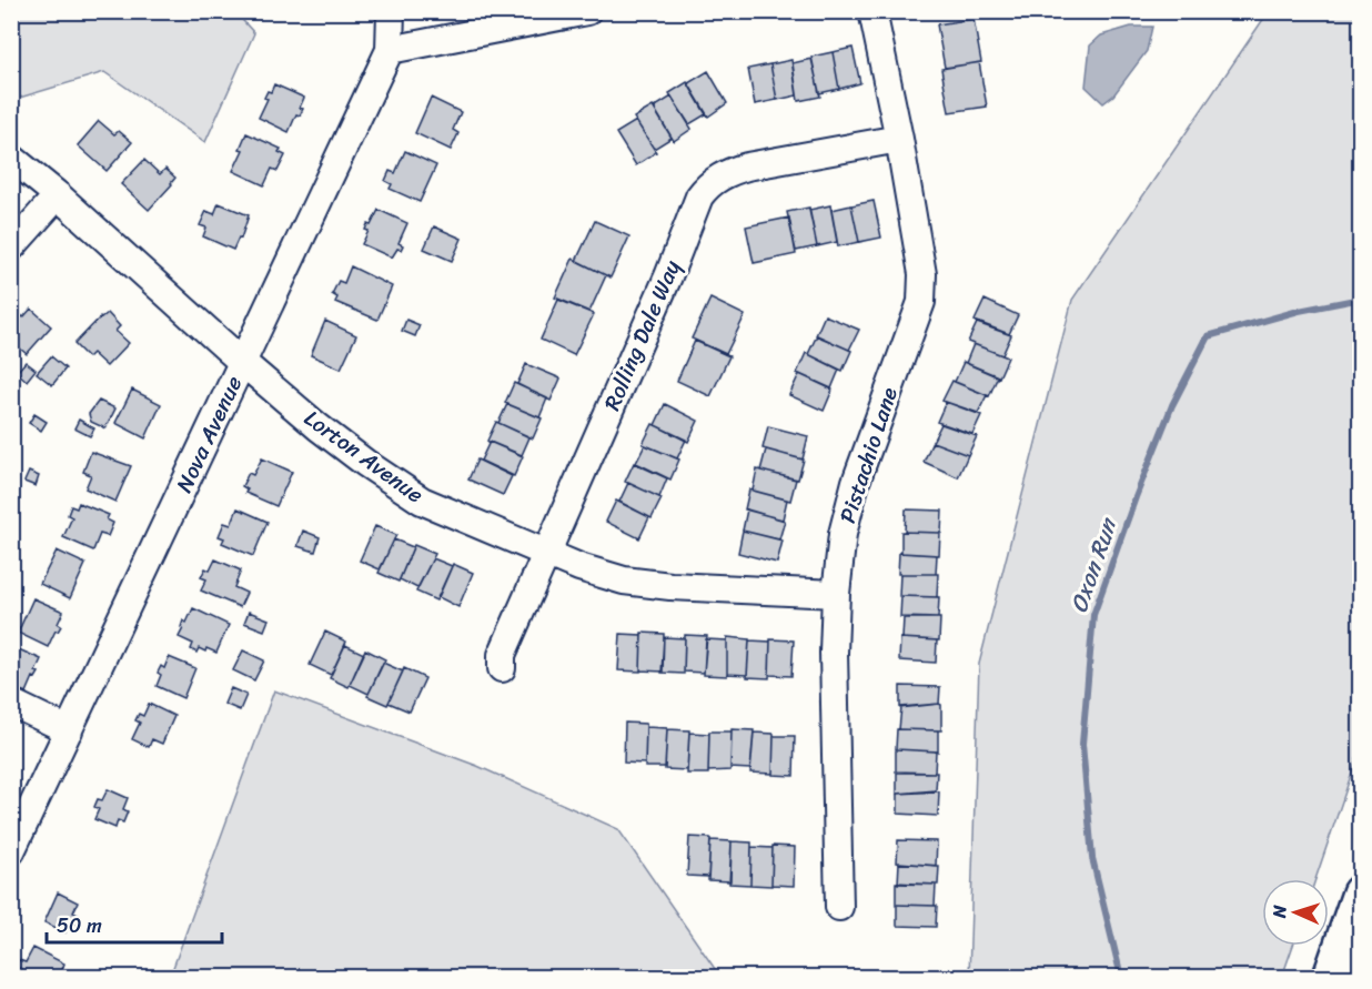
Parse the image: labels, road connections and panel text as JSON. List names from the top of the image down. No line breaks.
{"streets":{"street":["Rolling Dale Way","Nova Avenue","Pistachio Lane","Lorton Avenue"]},"crossings":[["Rolling Dale Way","Pistachio Lane"],["Rolling Dale Way","Lorton Avenue"],["Nova Avenue","Lorton Avenue"],["Pistachio Lane","Lorton Avenue"]],"water":["Oxon Run"],"scale_bar":"50 m","north":"left"}
